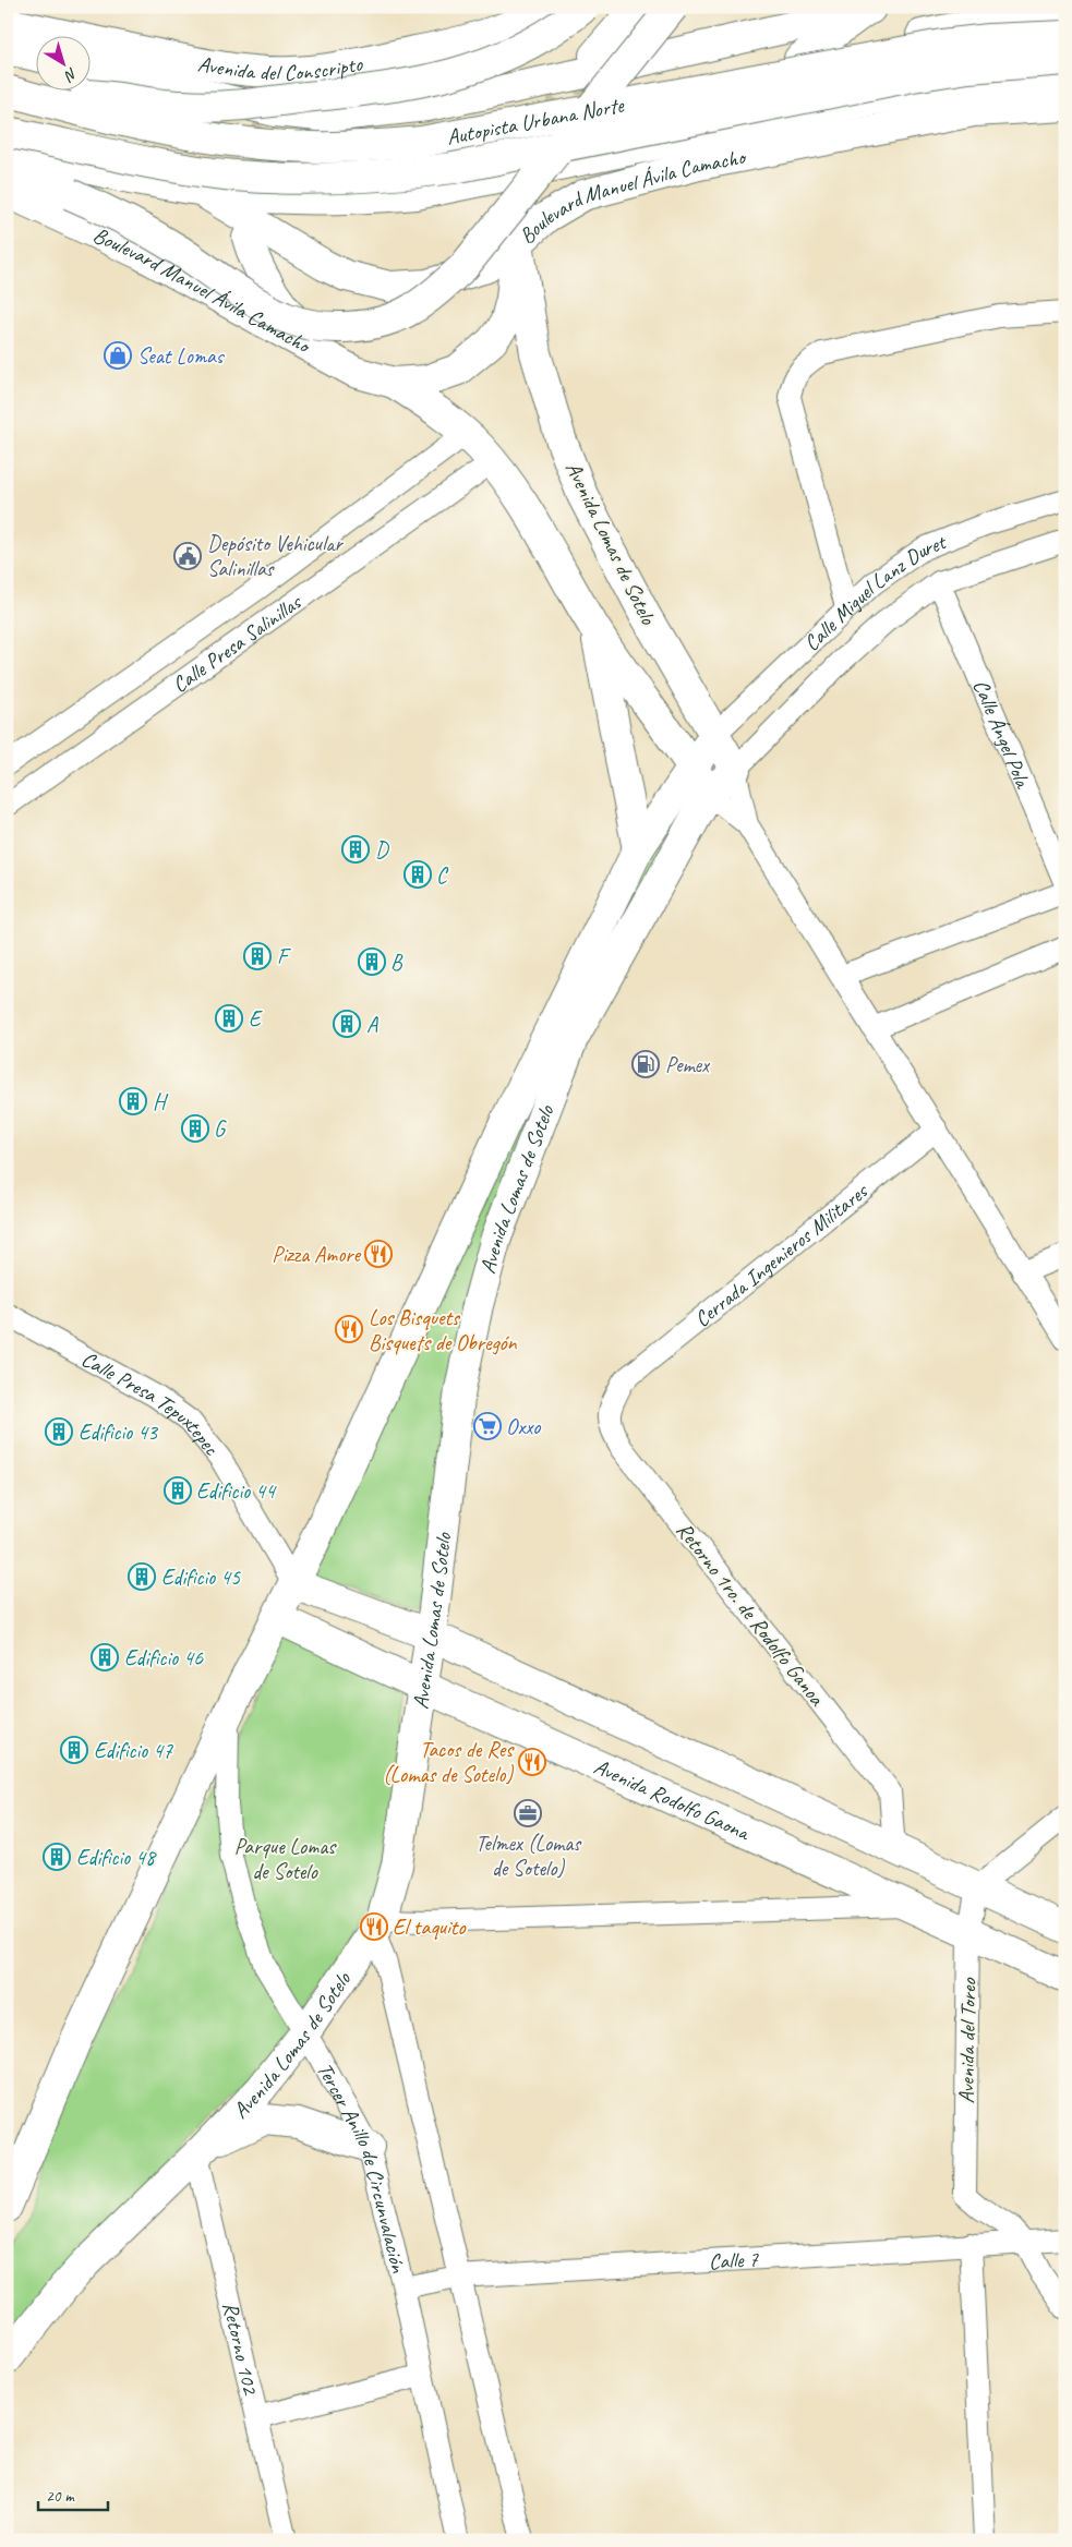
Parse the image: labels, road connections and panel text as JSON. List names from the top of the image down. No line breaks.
{"streets":{"main road":["Avenida del Conscripto","Autopista Urbana Norte","Boulevard Manuel Ávila Camacho","Avenida Lomas de Sotelo","Avenida Rodolfo Gaona"],"street":["Calle Miguel Lanz Duret","Calle Presa Salinillas","Calle Ángel Pola","Cerrada Ingenieros Militares","Calle Presa Tepuxtepec","Retorno 1ro. de Rodolfo Ganoa","Avenida del Toreo","Tercer Anillo de Circunvalación","Calle 7","Retorno 102"]},"crossings":[["Boulevard Manuel Ávila Camacho","Avenida Lomas de Sotelo"],["Avenida Lomas de Sotelo","Calle Miguel Lanz Duret"],["Avenida Lomas de Sotelo","Calle Presa Tepuxtepec"],["Avenida Lomas de Sotelo","Avenida Rodolfo Gaona"],["Avenida Lomas de Sotelo","Tercer Anillo de Circunvalación"],["Avenida Lomas de Sotelo","Retorno 102"],["Calle Miguel Lanz Duret","Calle Ángel Pola"],["Cerrada Ingenieros Militares","Retorno 1ro. de Rodolfo Ganoa"],["Avenida Rodolfo Gaona","Avenida del Toreo"],["Avenida del Toreo","Calle 7"],["Tercer Anillo de Circunvalación","Calle 7"]],"parks":["Parque Lomas de Sotelo"],"places":{"shop":["Seat Lomas"],"public building":["Depósito Vehicular Salinillas"],"building":["D","C","F","B","E","A","H","G","Edificio 43","Edificio 44","Edificio 45","Edificio 46","Edificio 47","Edificio 48"],"fuel station":["Pemex"],"restaurant":["Pizza Amore","Los Bisquets Bisquets de Obregón","Tacos de Res (Lomas de Sotelo)","El taquito"],"supermarket":["Oxxo"],"office":["Telmex (Lomas de Sotelo)"]},"scale_bar":"20 m","north":"bottom right"}
